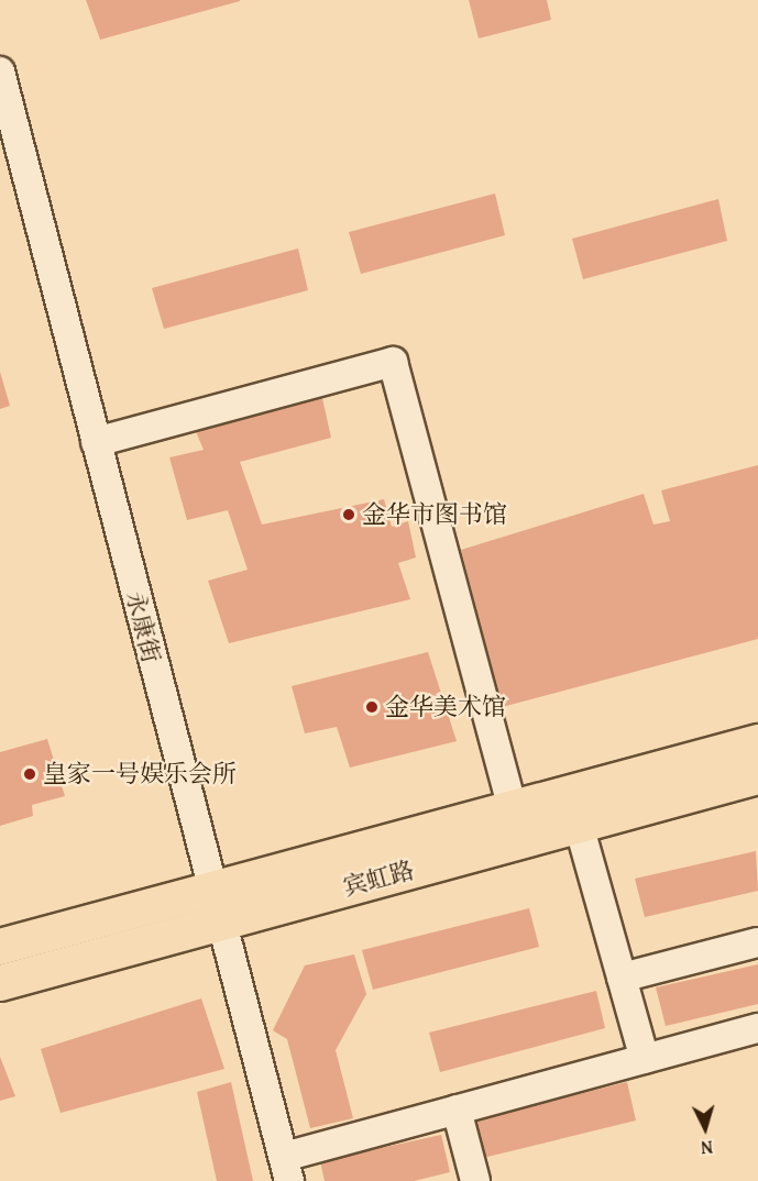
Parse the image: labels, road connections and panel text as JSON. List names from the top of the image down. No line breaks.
{"streets":{"main road":["宾虹路"],"street":["永康街"]},"crossings":[["永康街","宾虹路"]],"places":["金华市图书馆","金华美术馆","皇家一号娱乐会所"],"north":"bottom"}
